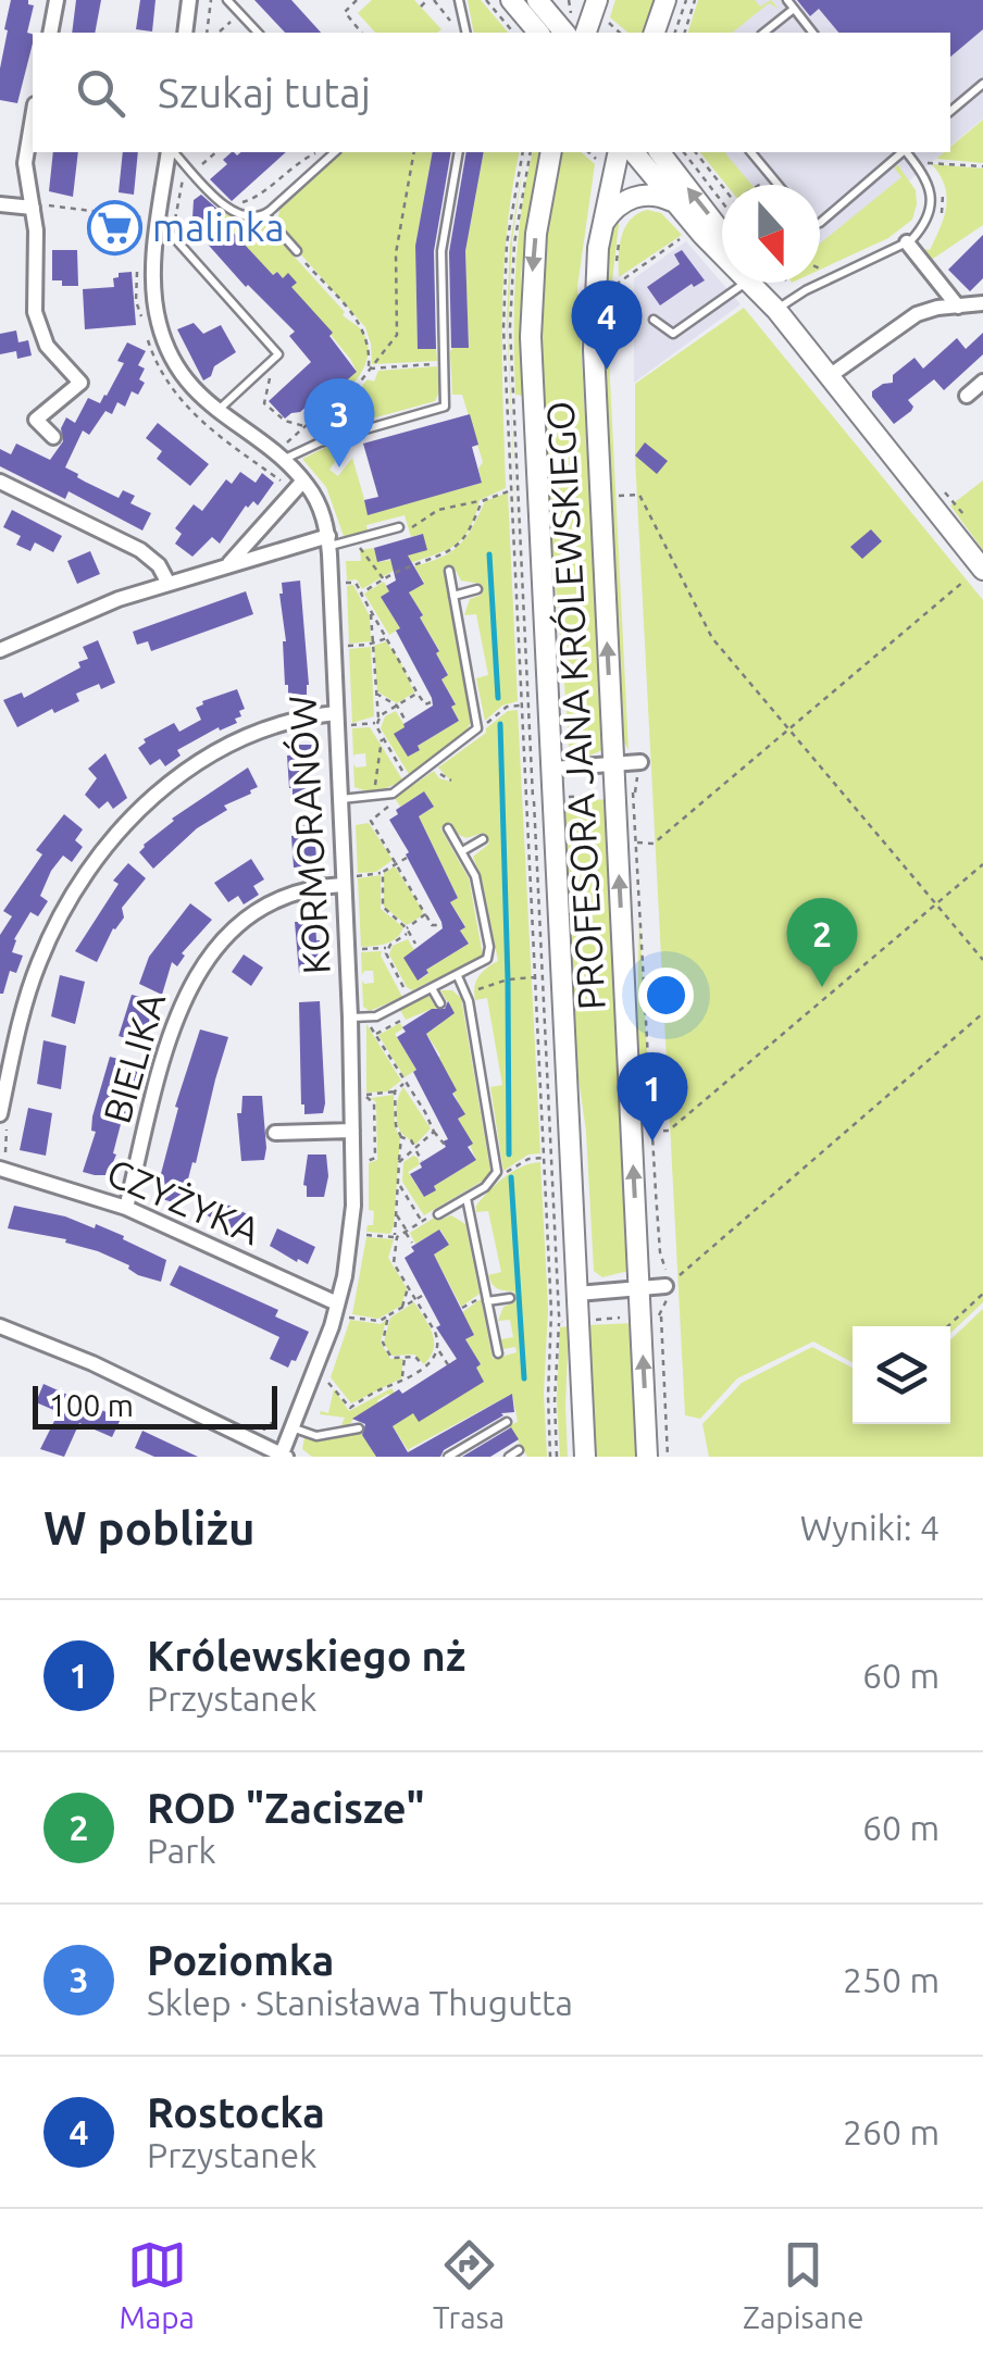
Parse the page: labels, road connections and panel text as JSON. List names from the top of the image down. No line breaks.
{"streets":{"street":["PROFESORA JANA KRÓLEWSKIEGO","KORMORANÓW","BIELIKA","CZYŻYKA"]},"crossings":[["KORMORANÓW","BIELIKA"],["KORMORANÓW","CZYŻYKA"],["BIELIKA","CZYŻYKA"]],"places":{"supermarket":["malinka"]},"scale_bar":"100 m","north":"bottom","page":{"search":"Szukaj tutaj","pins":["4","3","2","1"],"scale":"100 m","heading":["W pobliżu","Wyniki: 4"],"list":[{"mark":"1","name":"Królewskiego nż","note":"Przystanek","value":"60 m"},{"mark":"2","name":"ROD \"Zacisze\"","note":"Park","value":"60 m"},{"mark":"3","name":"Poziomka","note":"Sklep · Stanisława Thugutta","value":"250 m"},{"mark":"4","name":"Rostocka","note":"Przystanek","value":"260 m"}],"nav":["Mapa","Trasa","Zapisane"]}}
